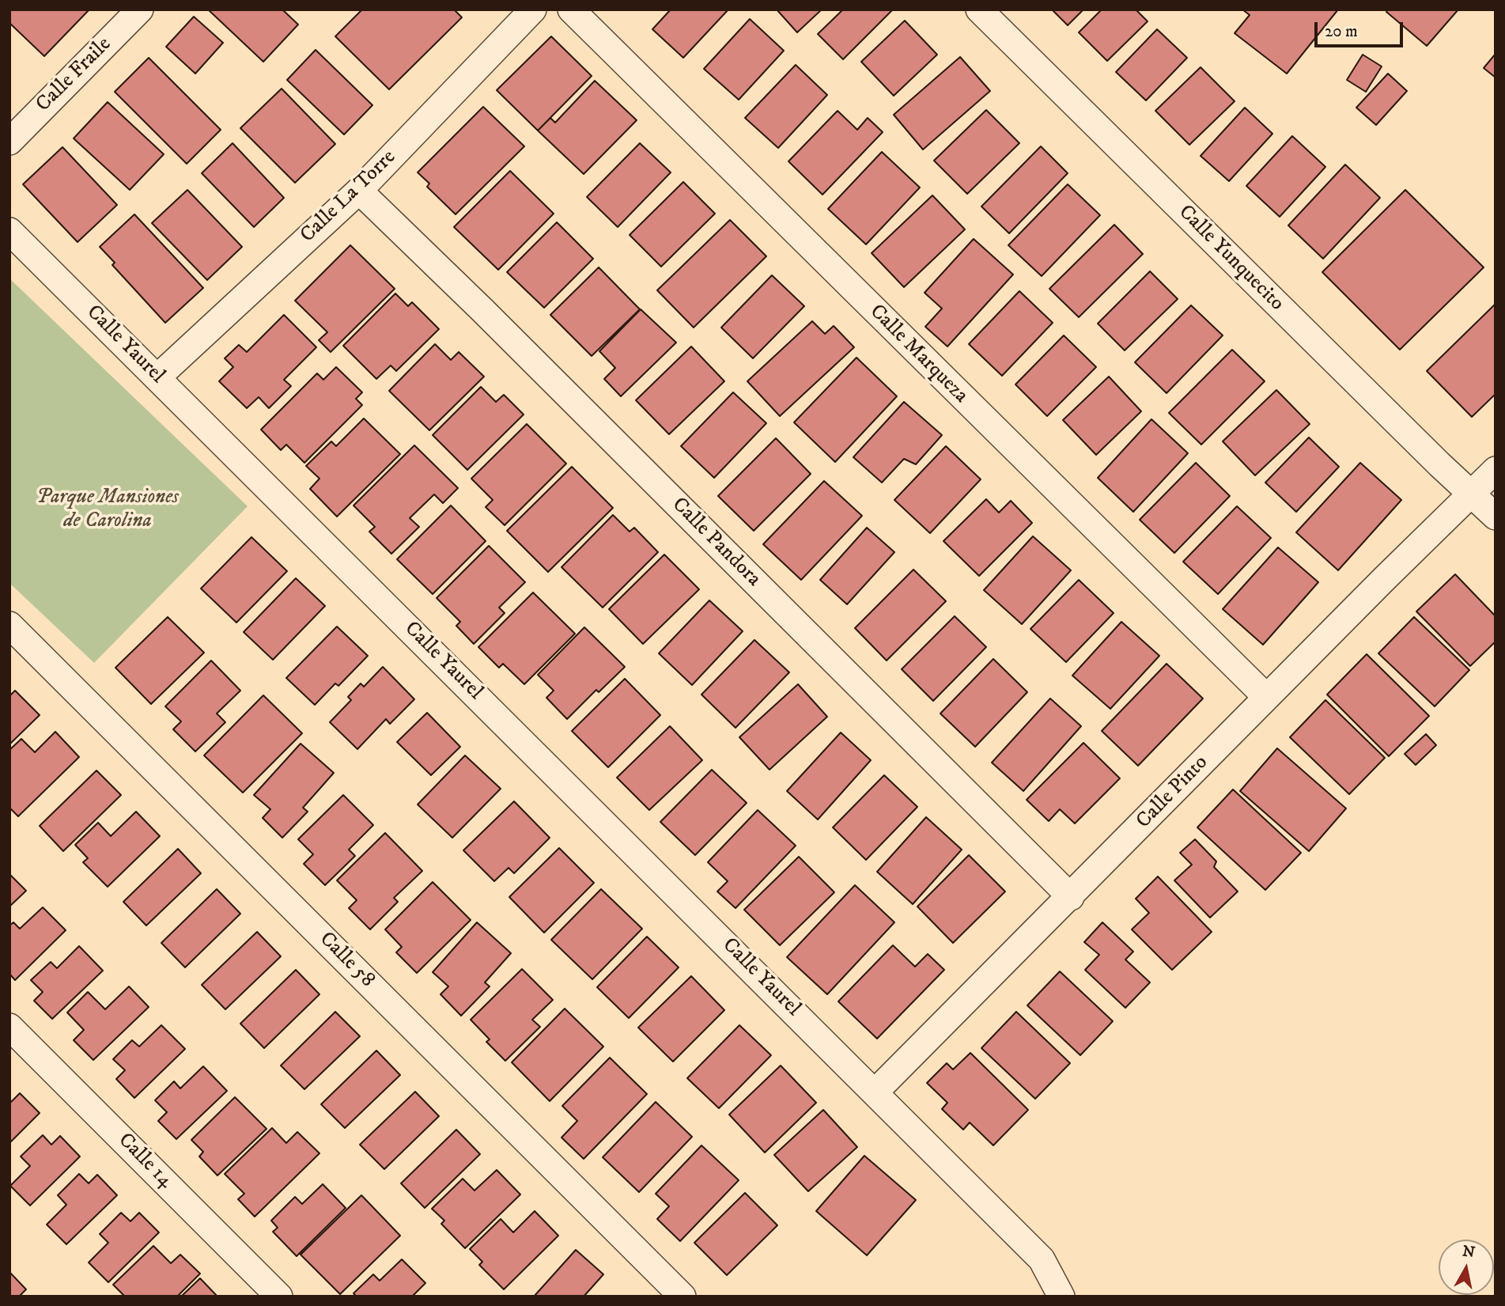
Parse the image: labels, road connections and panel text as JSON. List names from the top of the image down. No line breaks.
{"streets":{"street":["Calle Fraile","Calle La Torre","Calle Yunquecito","Calle Yaurel","Calle Marqueza","Calle Pandora","Calle Pinto","Calle 58","Calle 14"]},"crossings":[["Calle La Torre","Calle Yaurel"],["Calle La Torre","Calle Pandora"],["Calle Yunquecito","Calle Pinto"],["Calle Yaurel","Calle Pinto"],["Calle Marqueza","Calle Pinto"],["Calle Pandora","Calle Pinto"]],"parks":["Parque Mansiones de Carolina"],"scale_bar":"20 m","north":"top"}
